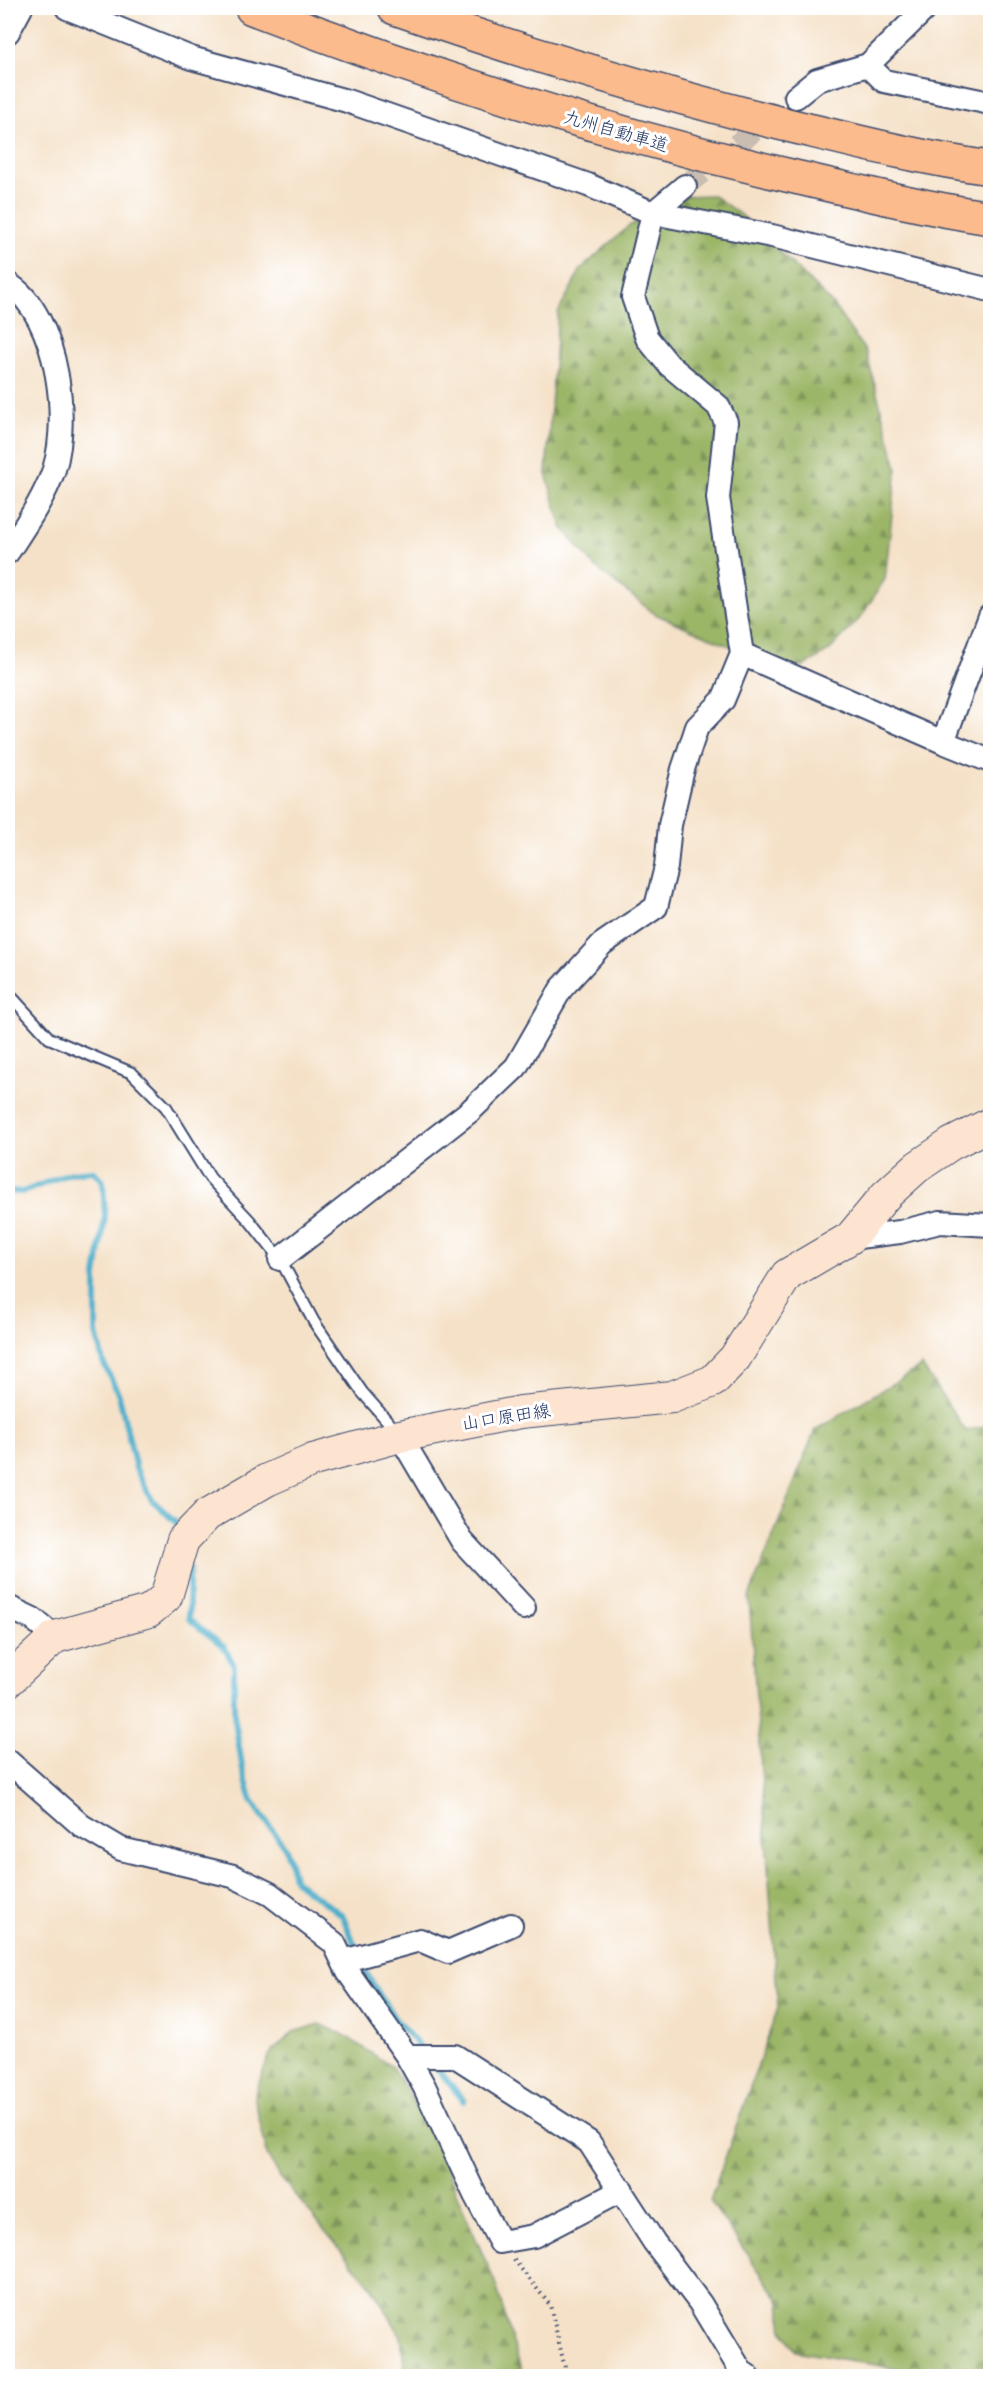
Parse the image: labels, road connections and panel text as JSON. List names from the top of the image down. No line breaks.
{"streets":{"highway":["九州自動車道"],"main road":["山口原田線"]}}
